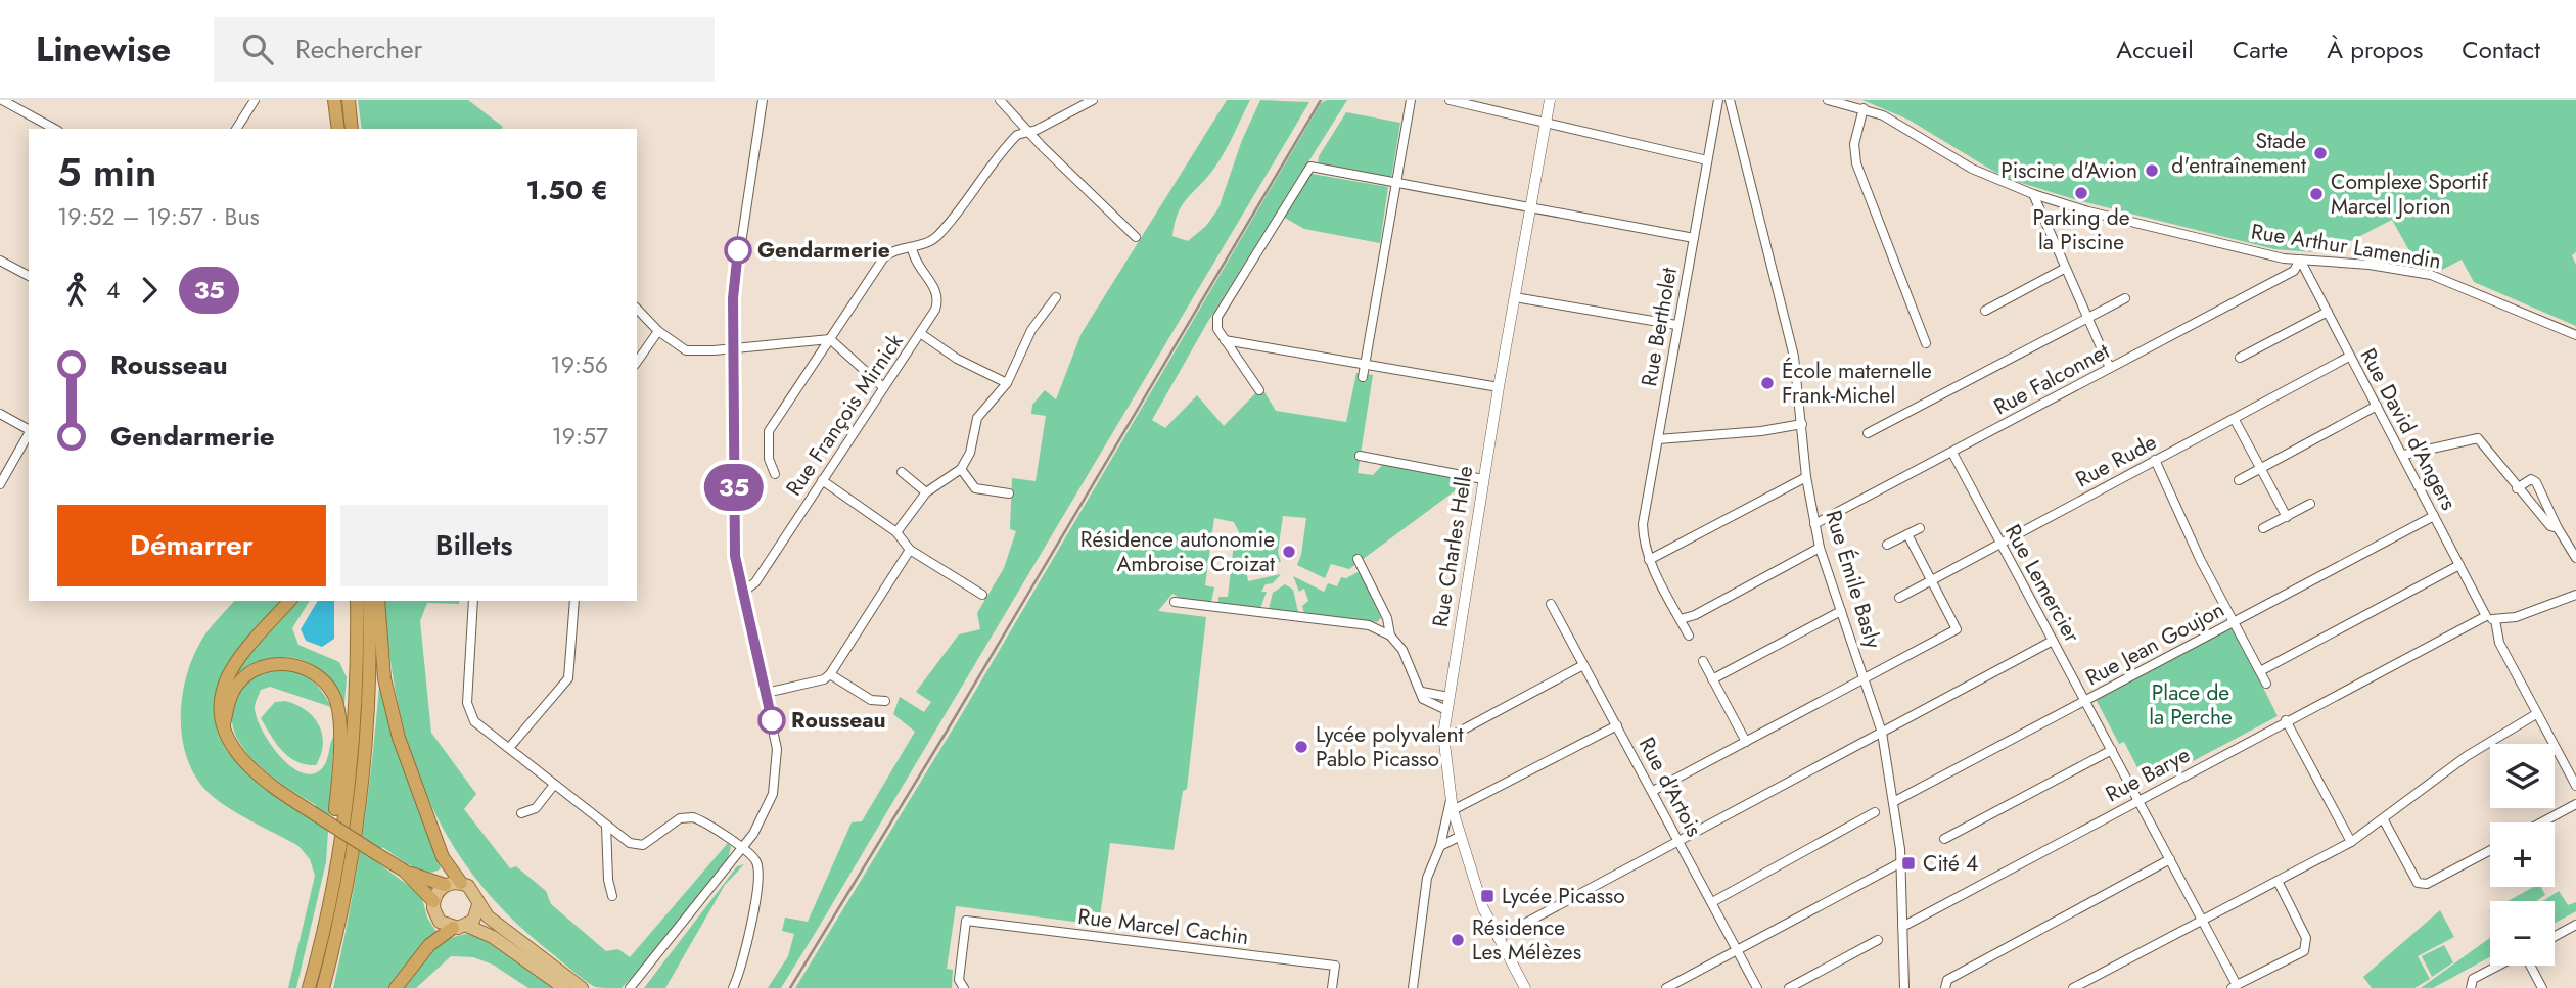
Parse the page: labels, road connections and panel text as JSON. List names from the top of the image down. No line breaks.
{"streets":{"street":["Rue Arthur Lamendin","Rue Bertholet","Rue Falconnet","Rue François Mirnick","Rue David d'Angers","Rue Rude","Rue Charles Helle","Rue Émile Basly","Rue Lemercier","Rue Jean Goujon","Rue Barye","Rue d'Artois","Rue Marcel Cachin"]},"crossings":[["Rue Arthur Lamendin","Rue Falconnet"],["Rue Arthur Lamendin","Rue David d'Angers"],["Rue Falconnet","Rue David d'Angers"],["Rue Falconnet","Rue Émile Basly"],["Rue Falconnet","Rue Lemercier"],["Rue David d'Angers","Rue Rude"],["Rue David d'Angers","Rue Jean Goujon"],["Rue David d'Angers","Rue Barye"],["Rue Rude","Rue Lemercier"],["Rue Émile Basly","Rue Jean Goujon"],["Rue Émile Basly","Rue Barye"],["Rue Lemercier","Rue Jean Goujon"],["Rue Lemercier","Rue Barye"]],"parks":["Place de la Perche"],"places":{"other":["Stade d'entraînement","Piscine d'Avion","Parking de la Piscine","Complexe Sportif Marcel Jorion","Gendarmerie","École maternelle Frank-Michel","Résidence autonomie Ambroise Croizat","Rousseau","Lycée polyvalent Pablo Picasso","Résidence Les Mélèzes"],"transit":["Cité 4","Lycée Picasso"]},"lines":["bus line 35"],"page":{"header":"Linewise","search":"Rechercher","nav":["Accueil","Carte","À propos","Contact"],"on_map":"35","heading":["5 min","19:52 – 19:57 · Bus","1.50 €"],"legs":["4","35"],"list":[{"name":"Rousseau","value":"19:56"},{"name":"Gendarmerie","value":"19:57"}],"buttons":["Démarrer","Billets"],"map_buttons":["+","−"]}}
